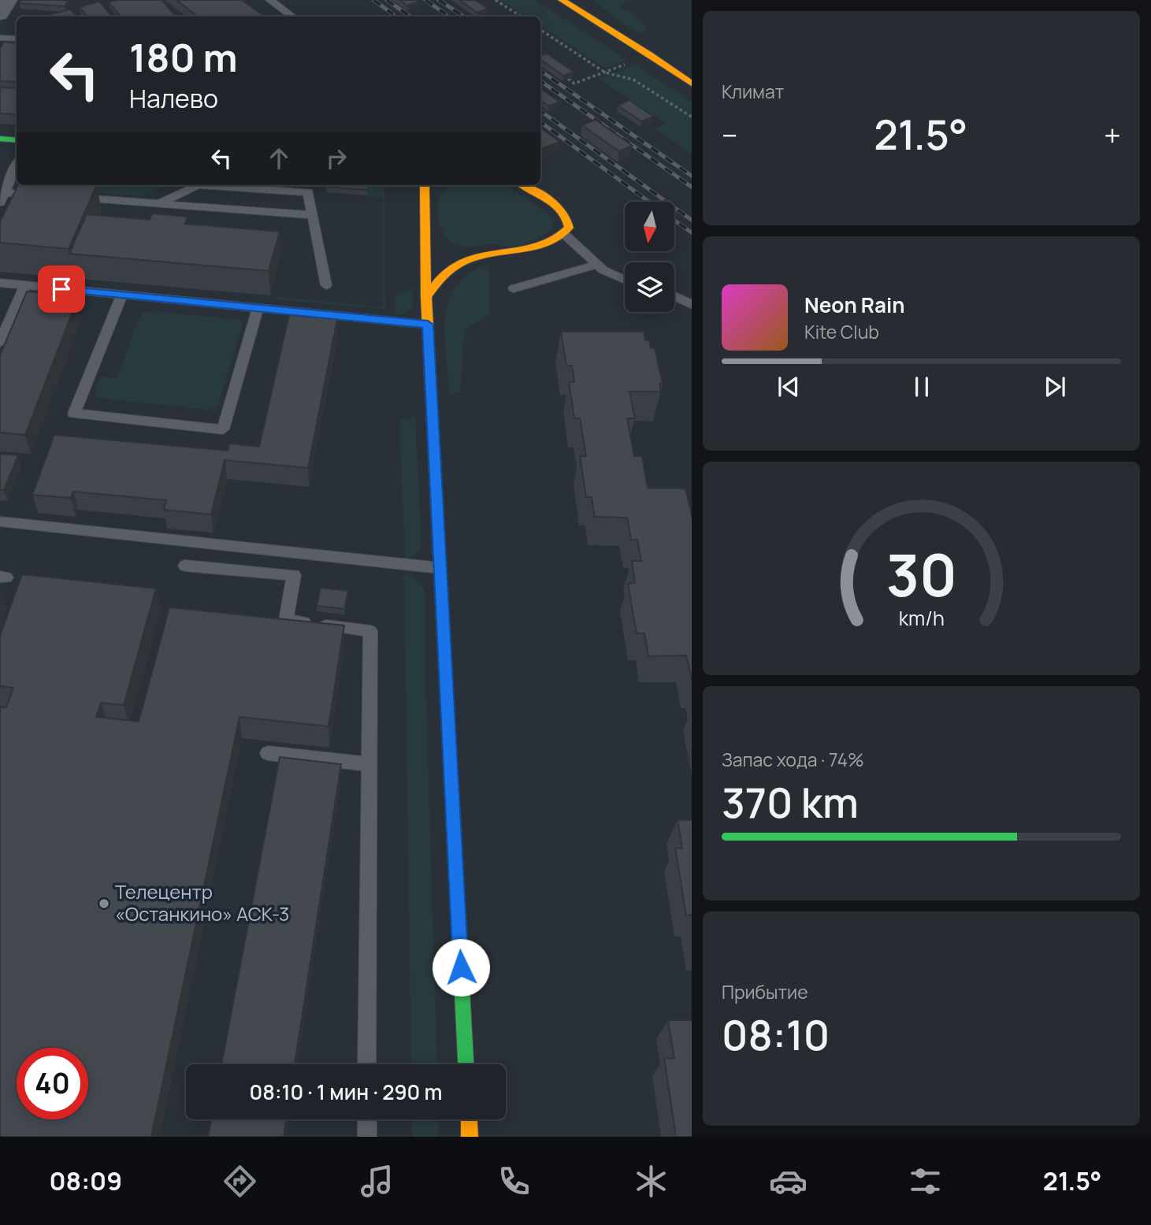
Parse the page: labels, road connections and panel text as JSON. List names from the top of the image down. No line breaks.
{"places":["Телецентр «Останкино» АСК-3"],"north":"bottom","page":{"tile":["Климат",["Запас хода · 74%","370 km"],["Прибытие","08:10"]],"turn":["180 m","Налево"],"heat":["−","21.5°","+"],"song":["Neon Rain","Kite Club"],"limit":"40","trip":"08:10 · 1 мин · 290 m","tabs":["08:09","21.5°"],"gauge":["30","km/h"]}}
